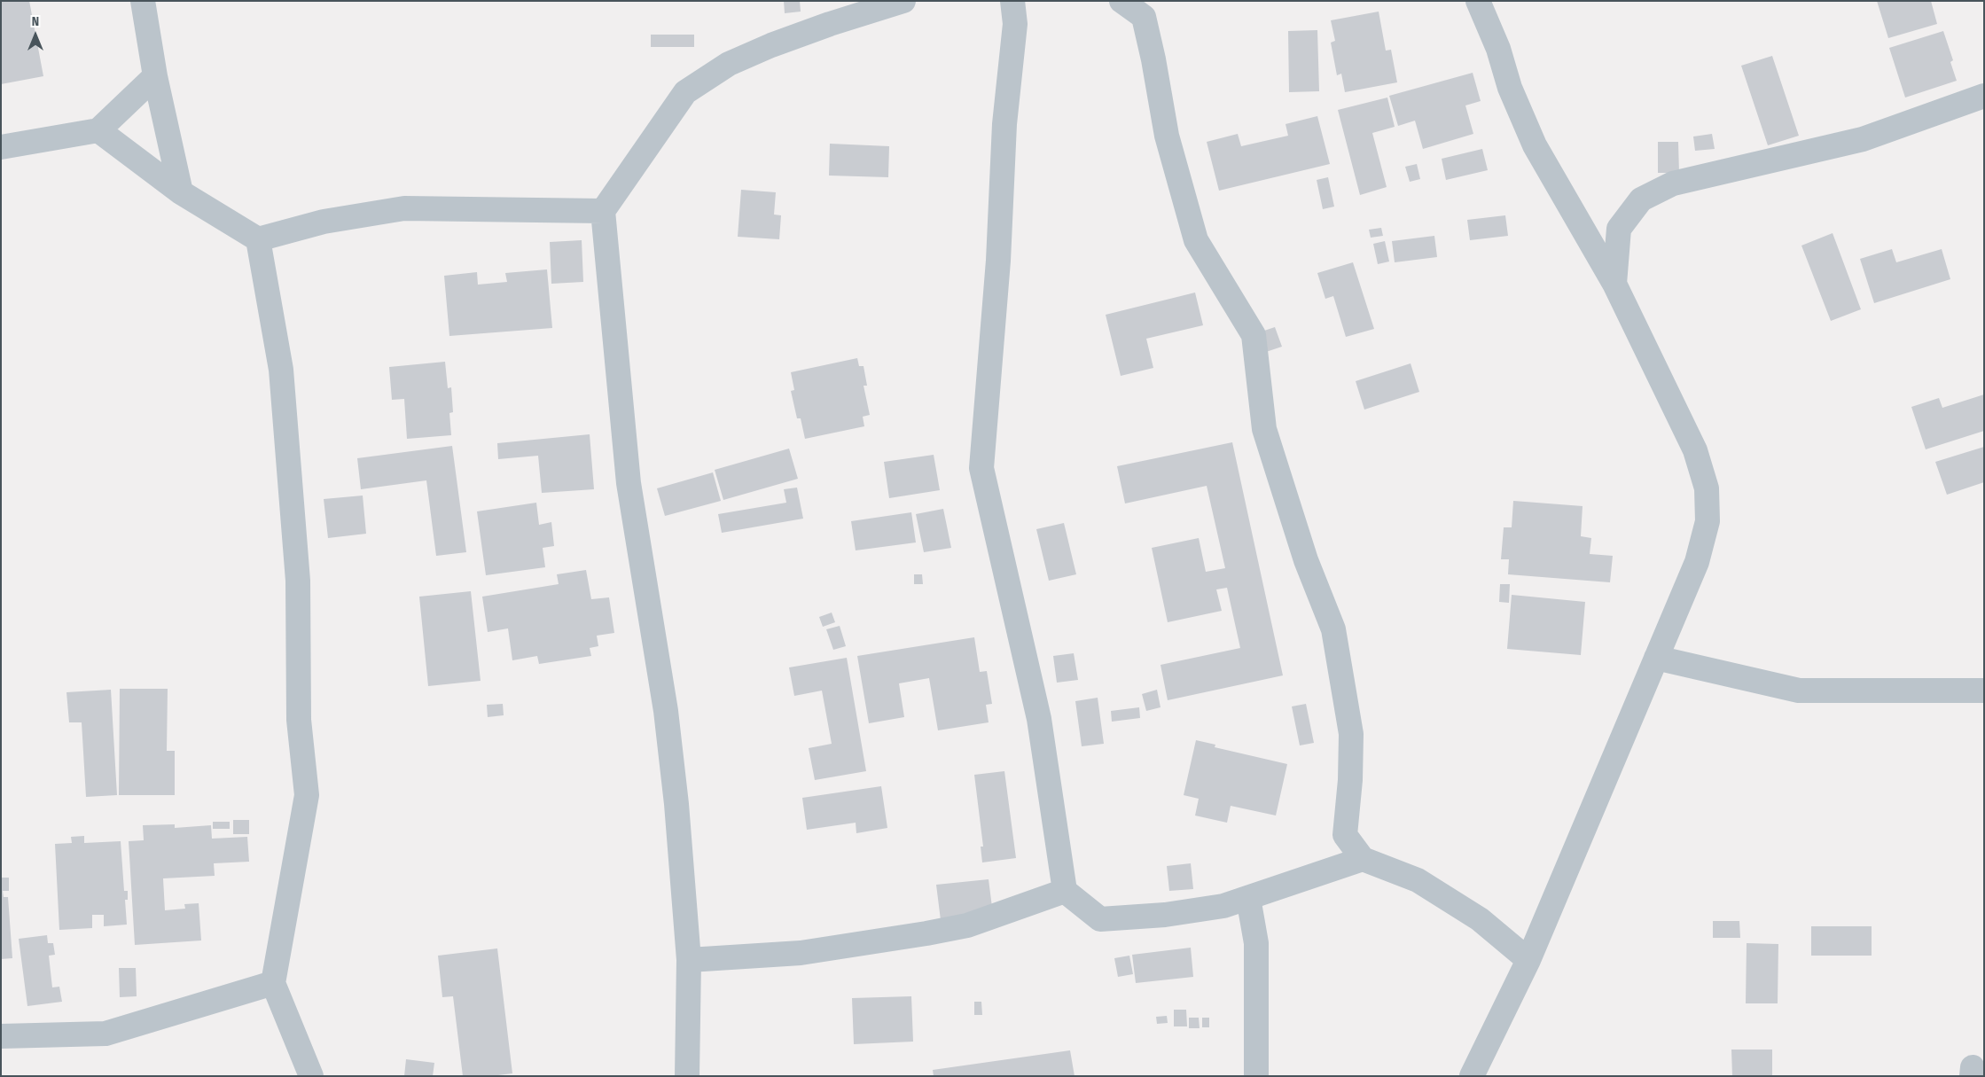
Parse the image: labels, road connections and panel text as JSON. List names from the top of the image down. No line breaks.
{"north":"top"}
